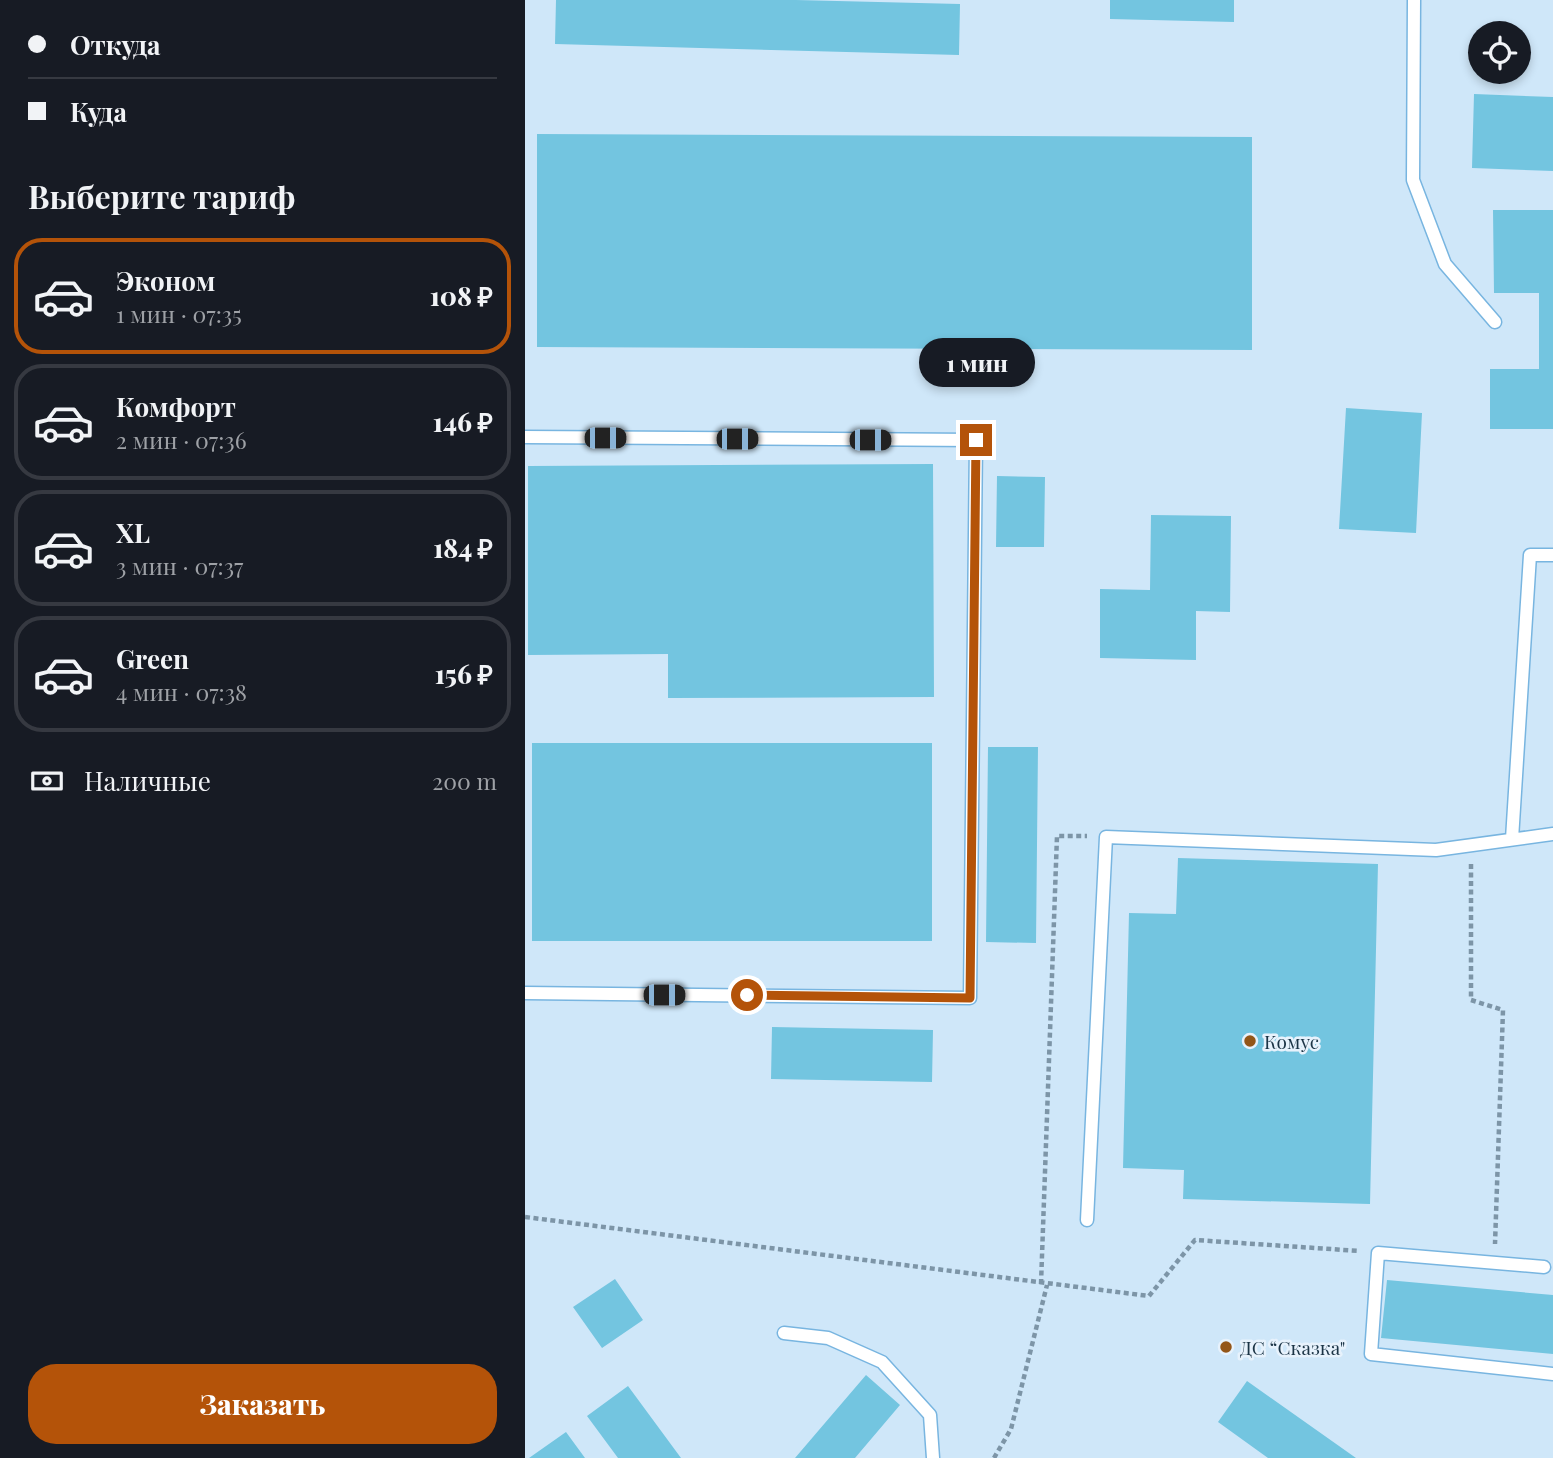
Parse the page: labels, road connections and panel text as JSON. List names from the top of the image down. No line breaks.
{"places":["Комус","ДС “Сказка\""],"page":{"banner":["Откуда","Куда"],"heading":"Выберите тариф","list":[{"name":"Эконом","note":"1 мин · 07:35","value":"108 ₽"},{"name":"Комфорт","note":"2 мин · 07:36","value":"146 ₽"},{"name":"XL","note":"3 мин · 07:37","value":"184 ₽"},{"name":"Green","note":"4 мин · 07:38","value":"156 ₽"}],"bubble":"1 мин","pay":["Наличные","200 m"],"buttons":"Заказать"}}
